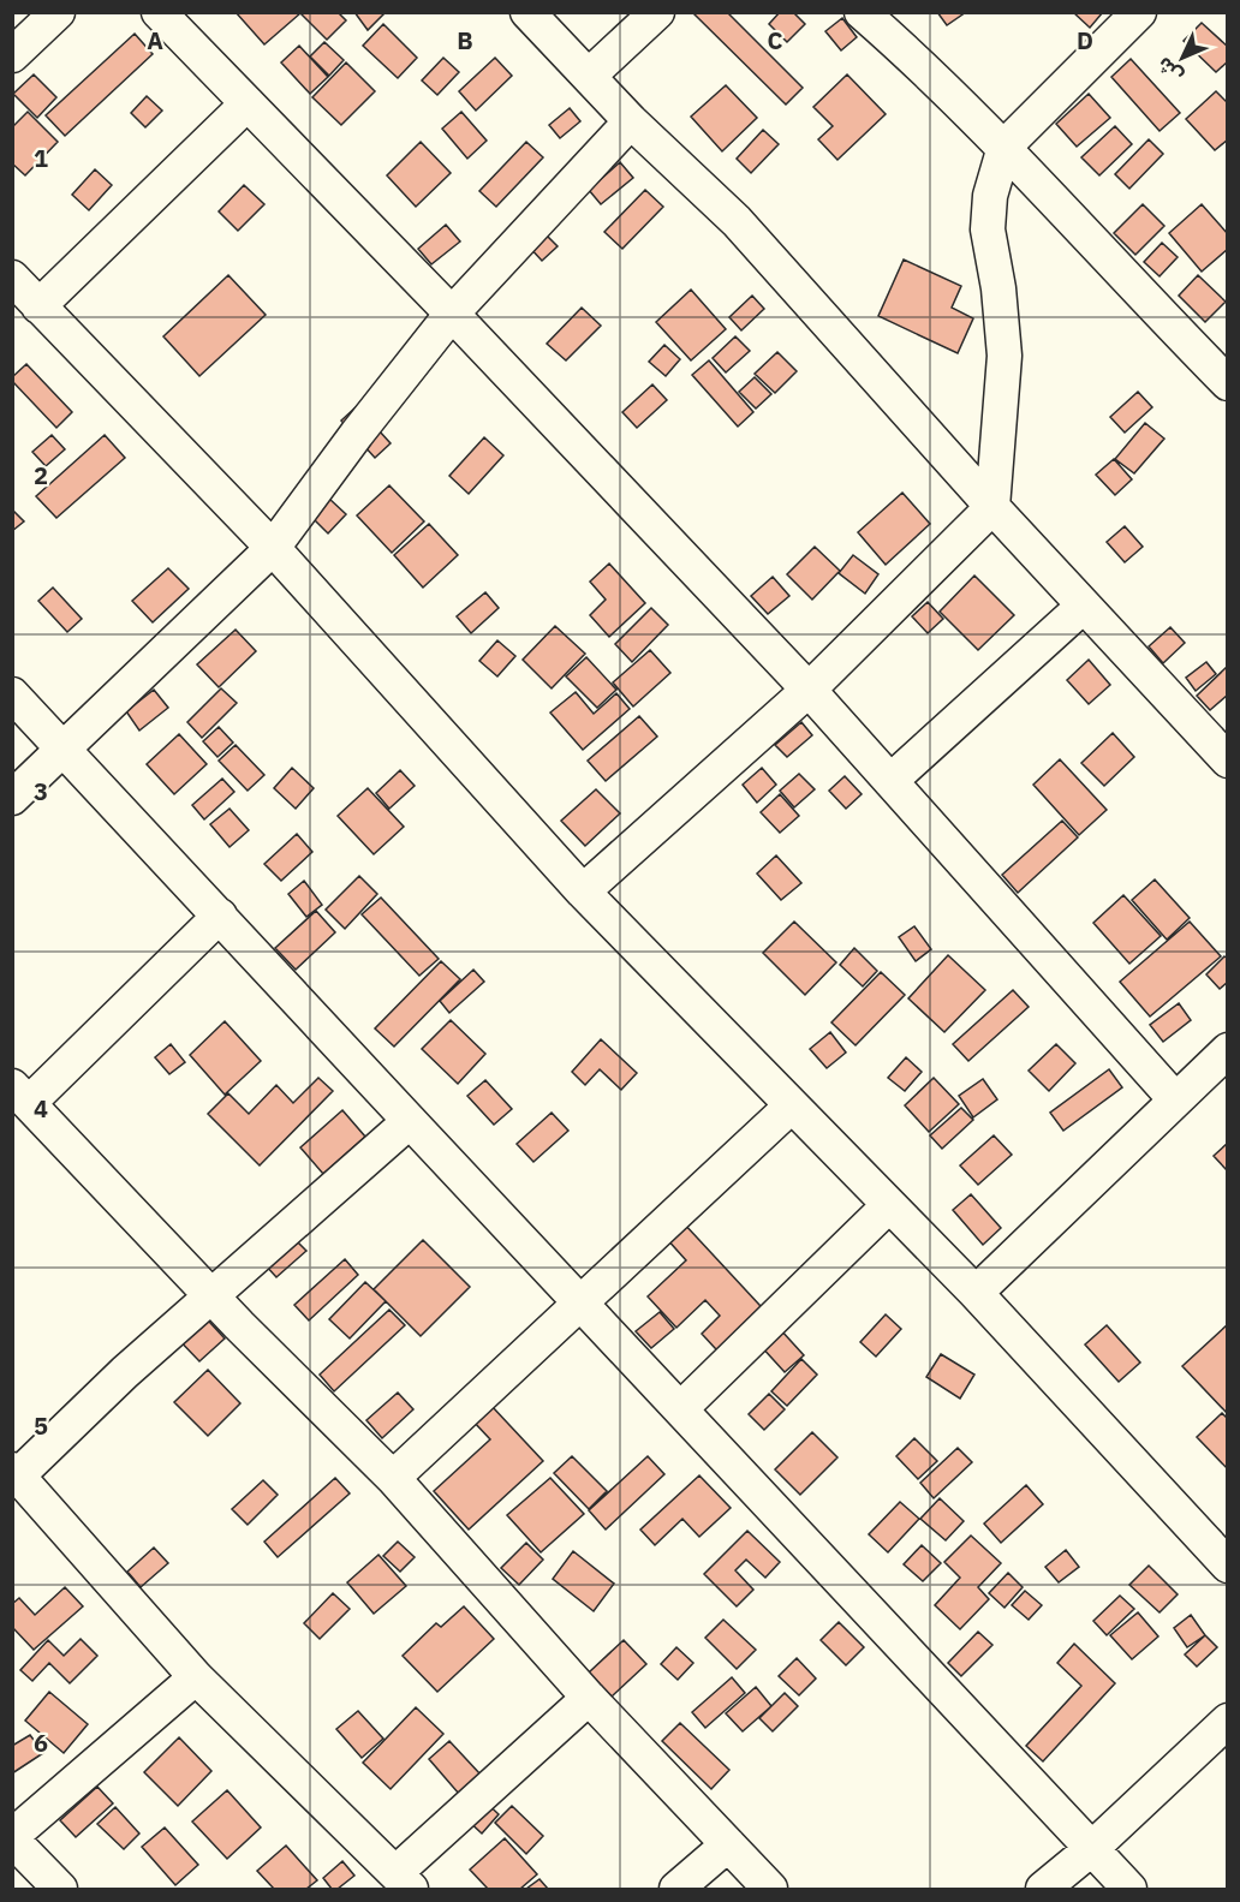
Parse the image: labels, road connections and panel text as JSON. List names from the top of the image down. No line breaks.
{"north":"bottom left","grid":{"columns":["A","B","C","D"],"rows":["1","2","3","4","5","6"]}}
